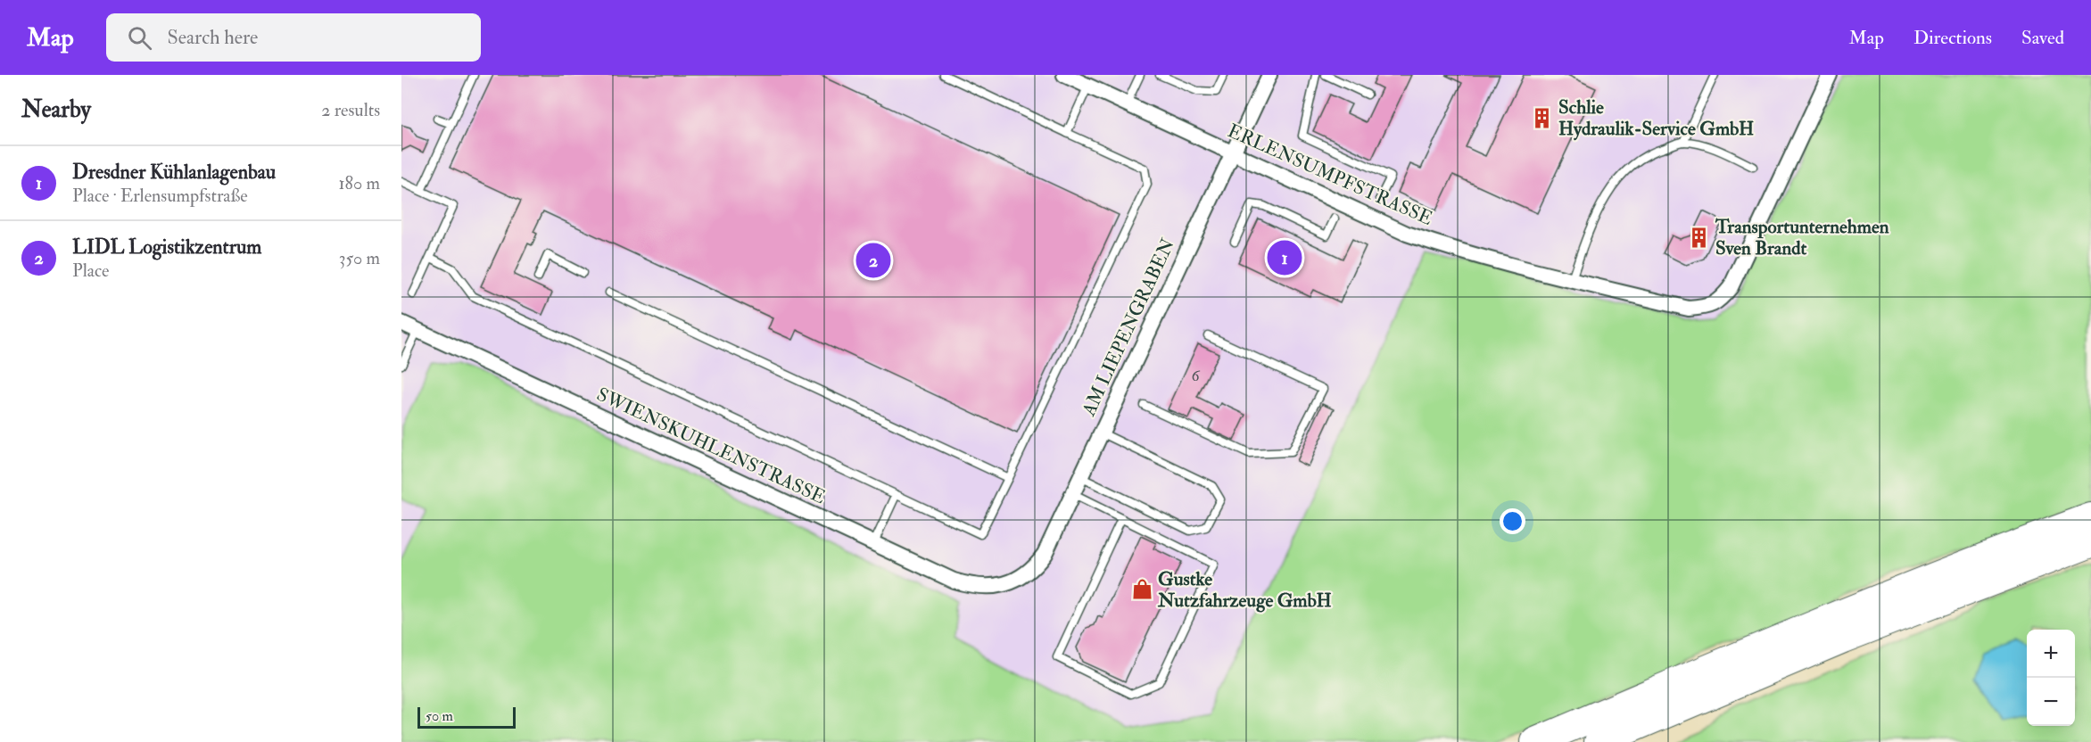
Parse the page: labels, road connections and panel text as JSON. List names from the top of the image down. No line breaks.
{"streets":{"street":["ERLENSUMPFSTRASSE","AM LIEPENGRABEN","SWIENSKUHLENSTRASSE"]},"crossings":[["ERLENSUMPFSTRASSE","AM LIEPENGRABEN"],["AM LIEPENGRABEN","SWIENSKUHLENSTRASSE"]],"places":{"building":["Schlie Hydraulik-Service GmbH","Transportunternehmen Sven Brandt"],"shop":["Gustke Nutzfahrzeuge GmbH"]},"house_numbers":["6"],"scale_bar":"50 m","page":{"header":"Map","search":"Search here","nav":["Map","Directions","Saved"],"heading":["Nearby","2 results"],"list":[{"mark":"1","name":"Dresdner Kühlanlagenbau","note":"Place · Erlensumpfstraße","value":"180 m"},{"mark":"2","name":"LIDL Logistikzentrum","note":"Place","value":"350 m"}],"pins":["1","2"],"map_buttons":["+","−"],"scale":"50 m"}}
